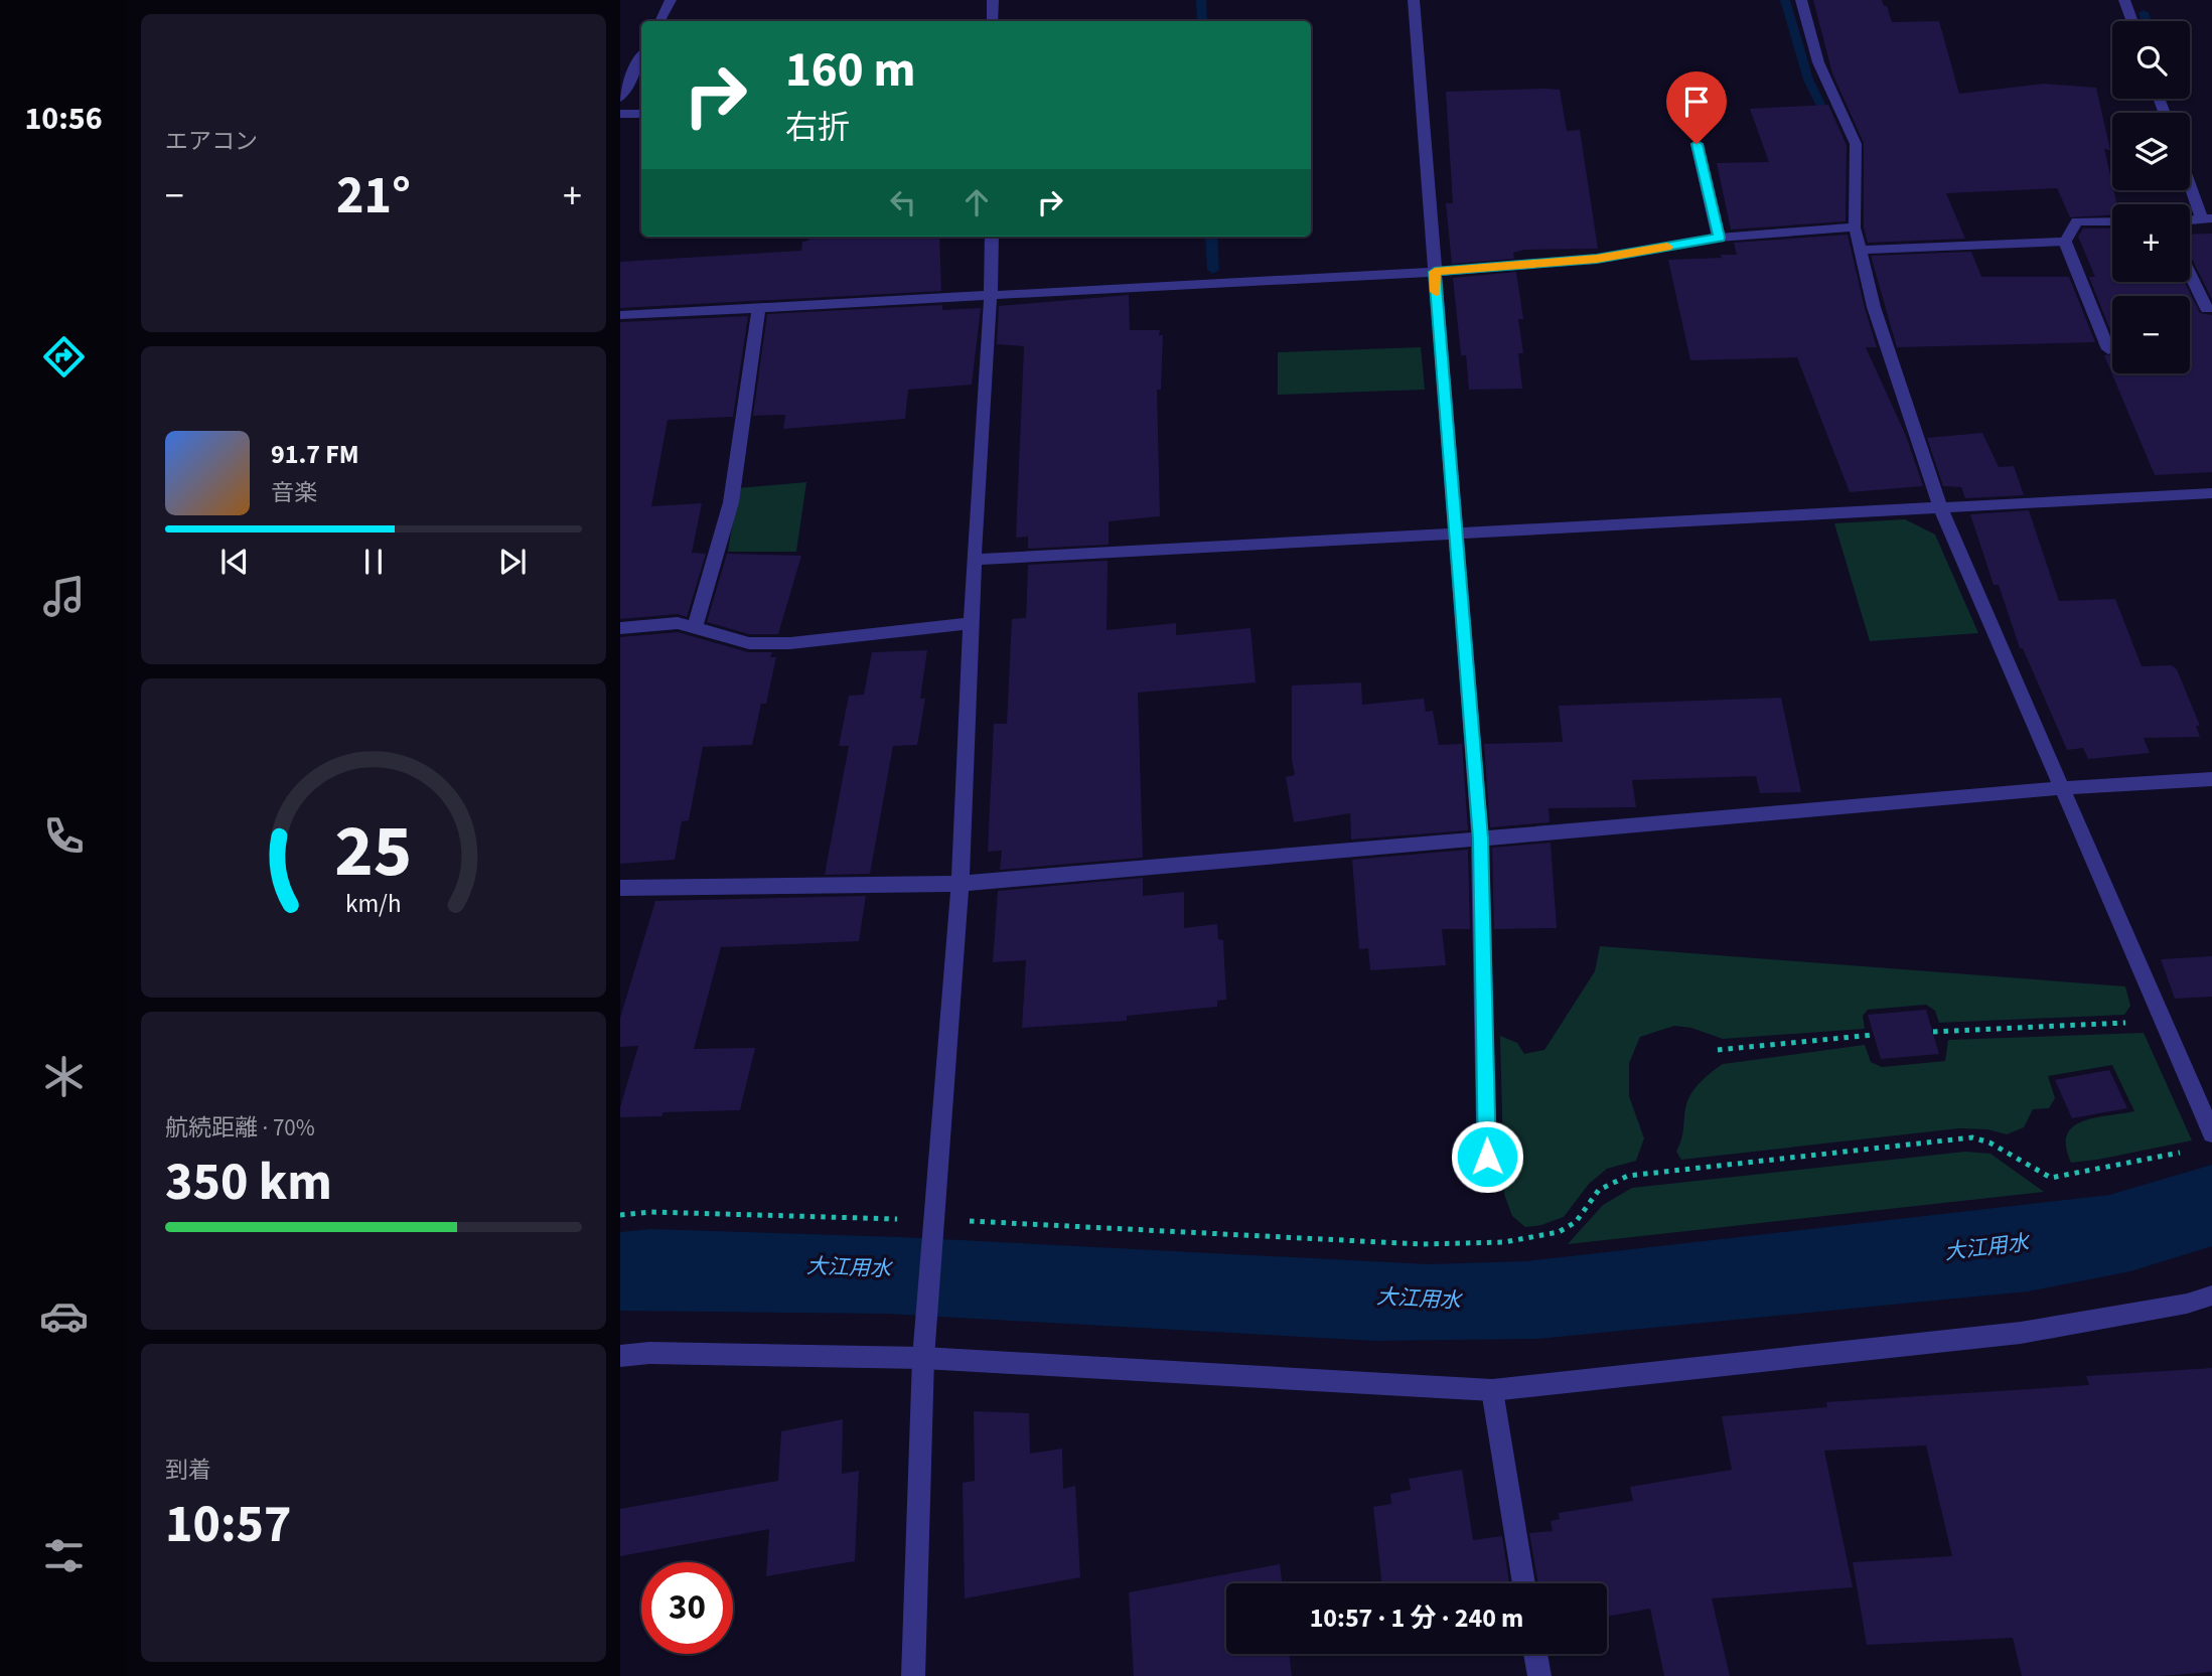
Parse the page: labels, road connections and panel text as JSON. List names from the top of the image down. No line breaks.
{"water":["大江用水"],"page":{"tabs":"10:56","tile":["エアコン",["航続距離 · 70%","350 km"],["到着","10:57"]],"map_buttons":["+","−"],"turn":["160 m","右折"],"heat":["−","21°","+"],"song":["91.7 FM","音楽"],"limit":"30","trip":"10:57 · 1 分 · 240 m","gauge":["25","km/h"]}}
